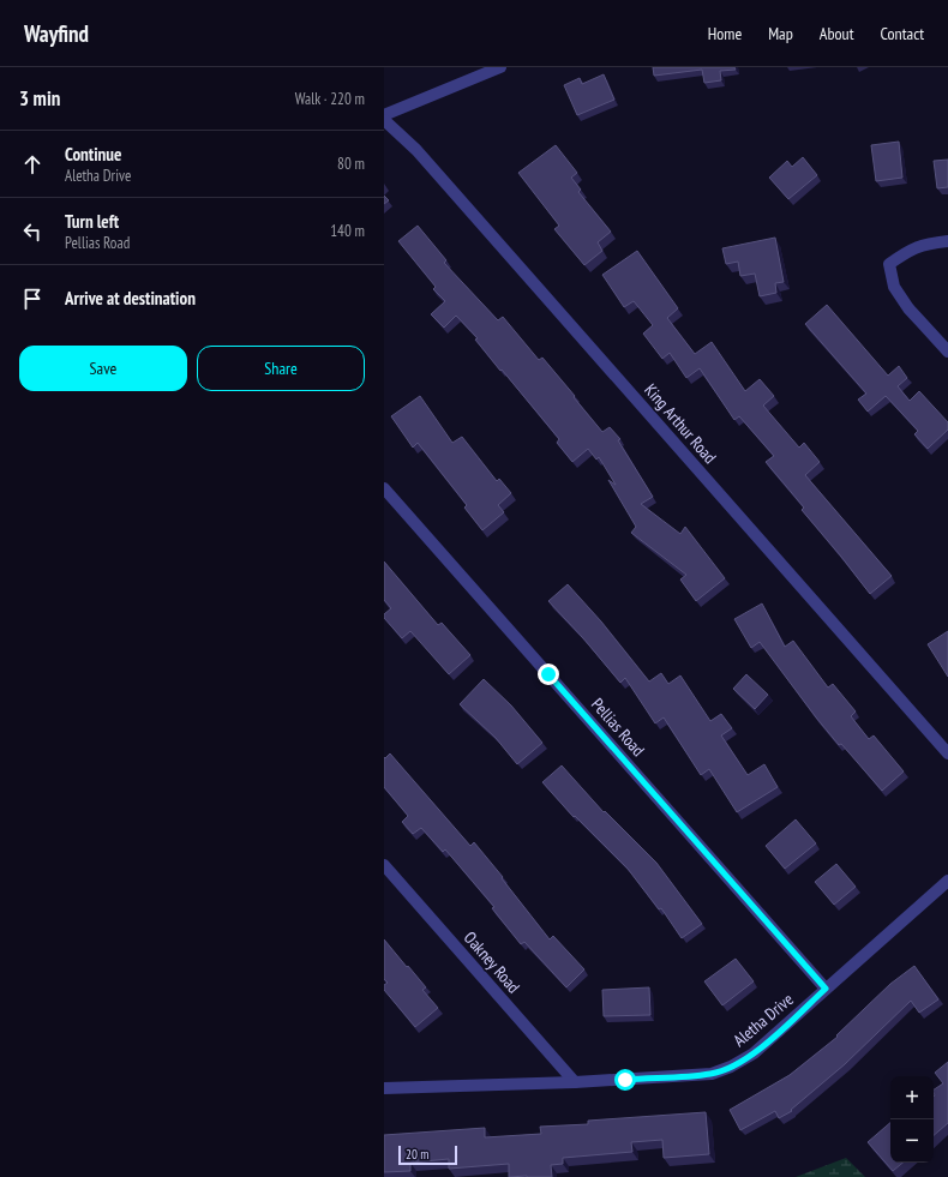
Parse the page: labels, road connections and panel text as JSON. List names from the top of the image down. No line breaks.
{"streets":{"street":["King Arthur Road","Pellias Road","Oakney Road","Aletha Drive"]},"crossings":[["Pellias Road","Aletha Drive"],["Oakney Road","Aletha Drive"]],"scale_bar":"20 m","page":{"header":"Wayfind","nav":["Home","Map","About","Contact"],"heading":["3 min","Walk · 220 m"],"list":[["Continue","Aletha Drive","80 m"],["Turn left","Pellias Road","140 m"],"Arrive at destination"],"buttons":["Save","Share"],"map_buttons":["+","−"],"scale":"20 m"}}
